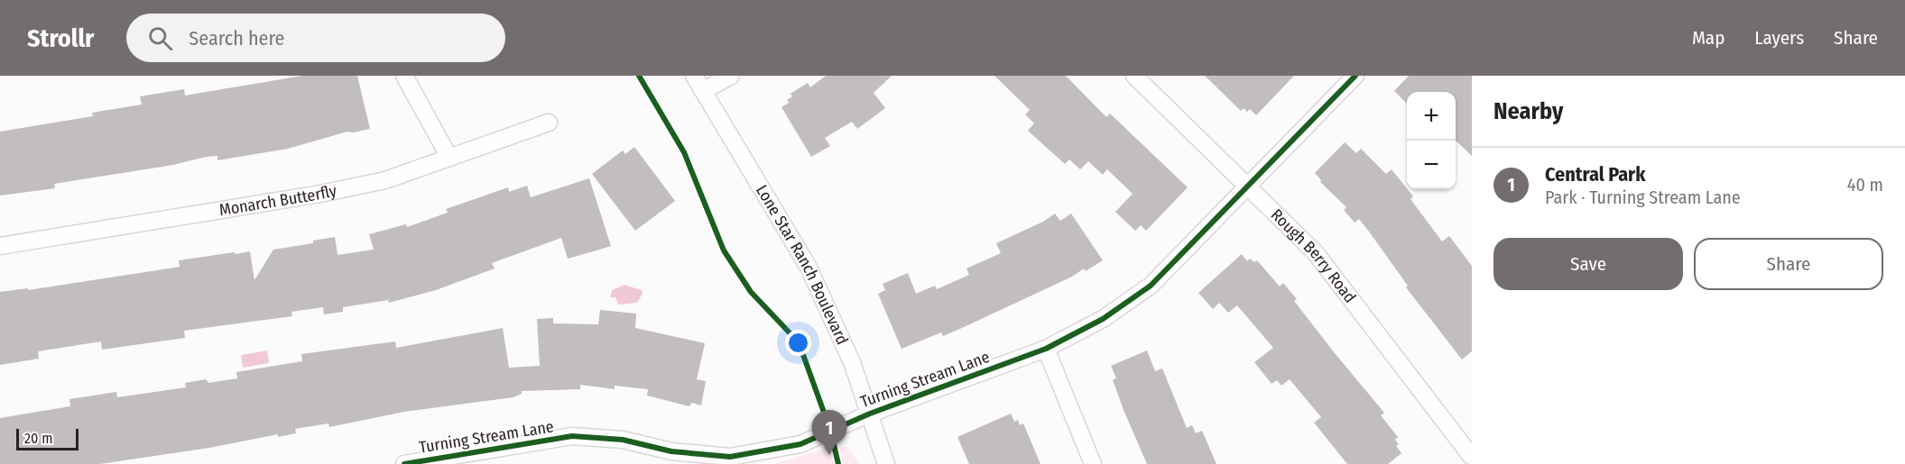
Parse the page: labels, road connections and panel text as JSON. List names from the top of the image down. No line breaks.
{"streets":{"street":["Monarch Butterfly","Rough Berry Road","Lone Star Ranch Boulevard","Turning Stream Lane"]},"crossings":[["Rough Berry Road","Turning Stream Lane"],["Lone Star Ranch Boulevard","Turning Stream Lane"]],"scale_bar":"20 m","page":{"header":"Strollr","search":"Search here","nav":["Map","Layers","Share"],"heading":"Nearby","map_buttons":["+","−"],"list":[{"mark":"1","name":"Central Park","note":"Park · Turning Stream Lane","value":"40 m"}],"buttons":["Save","Share"],"pins":"1","scale":"20 m"}}
